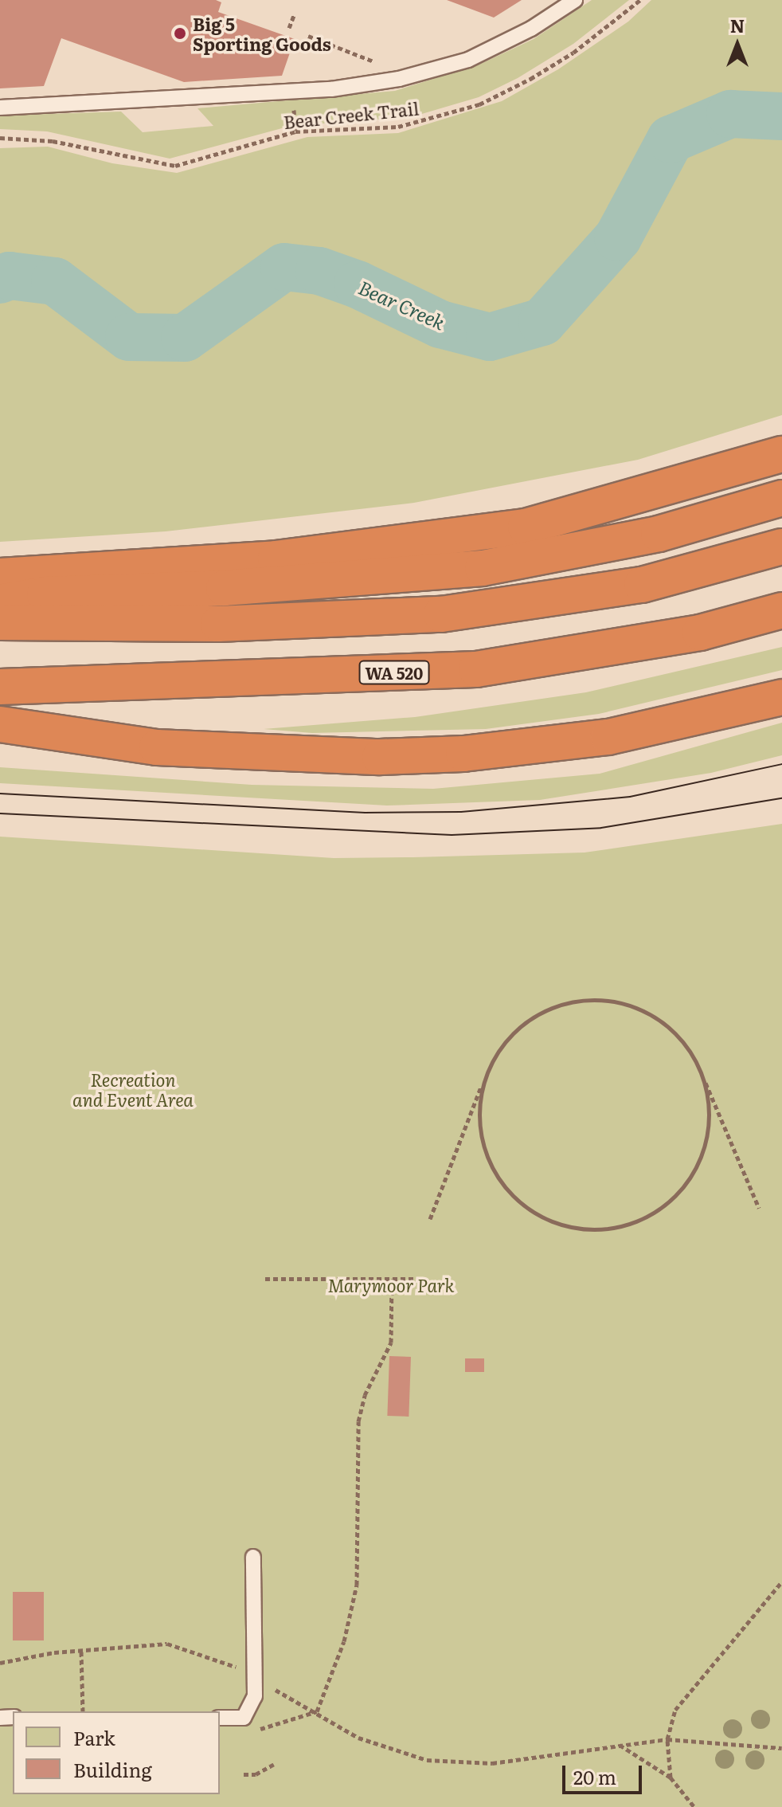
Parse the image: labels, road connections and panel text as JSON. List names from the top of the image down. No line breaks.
{"streets":{"highway":["WA 520"],"path":["Bear Creek Trail"]},"water":["Bear Creek"],"parks":["Recreation and Event Area","Marymoor Park"],"places":["Big 5 Sporting Goods"],"legend":["Park","Building"],"scale_bar":"20 m","north":"top"}
